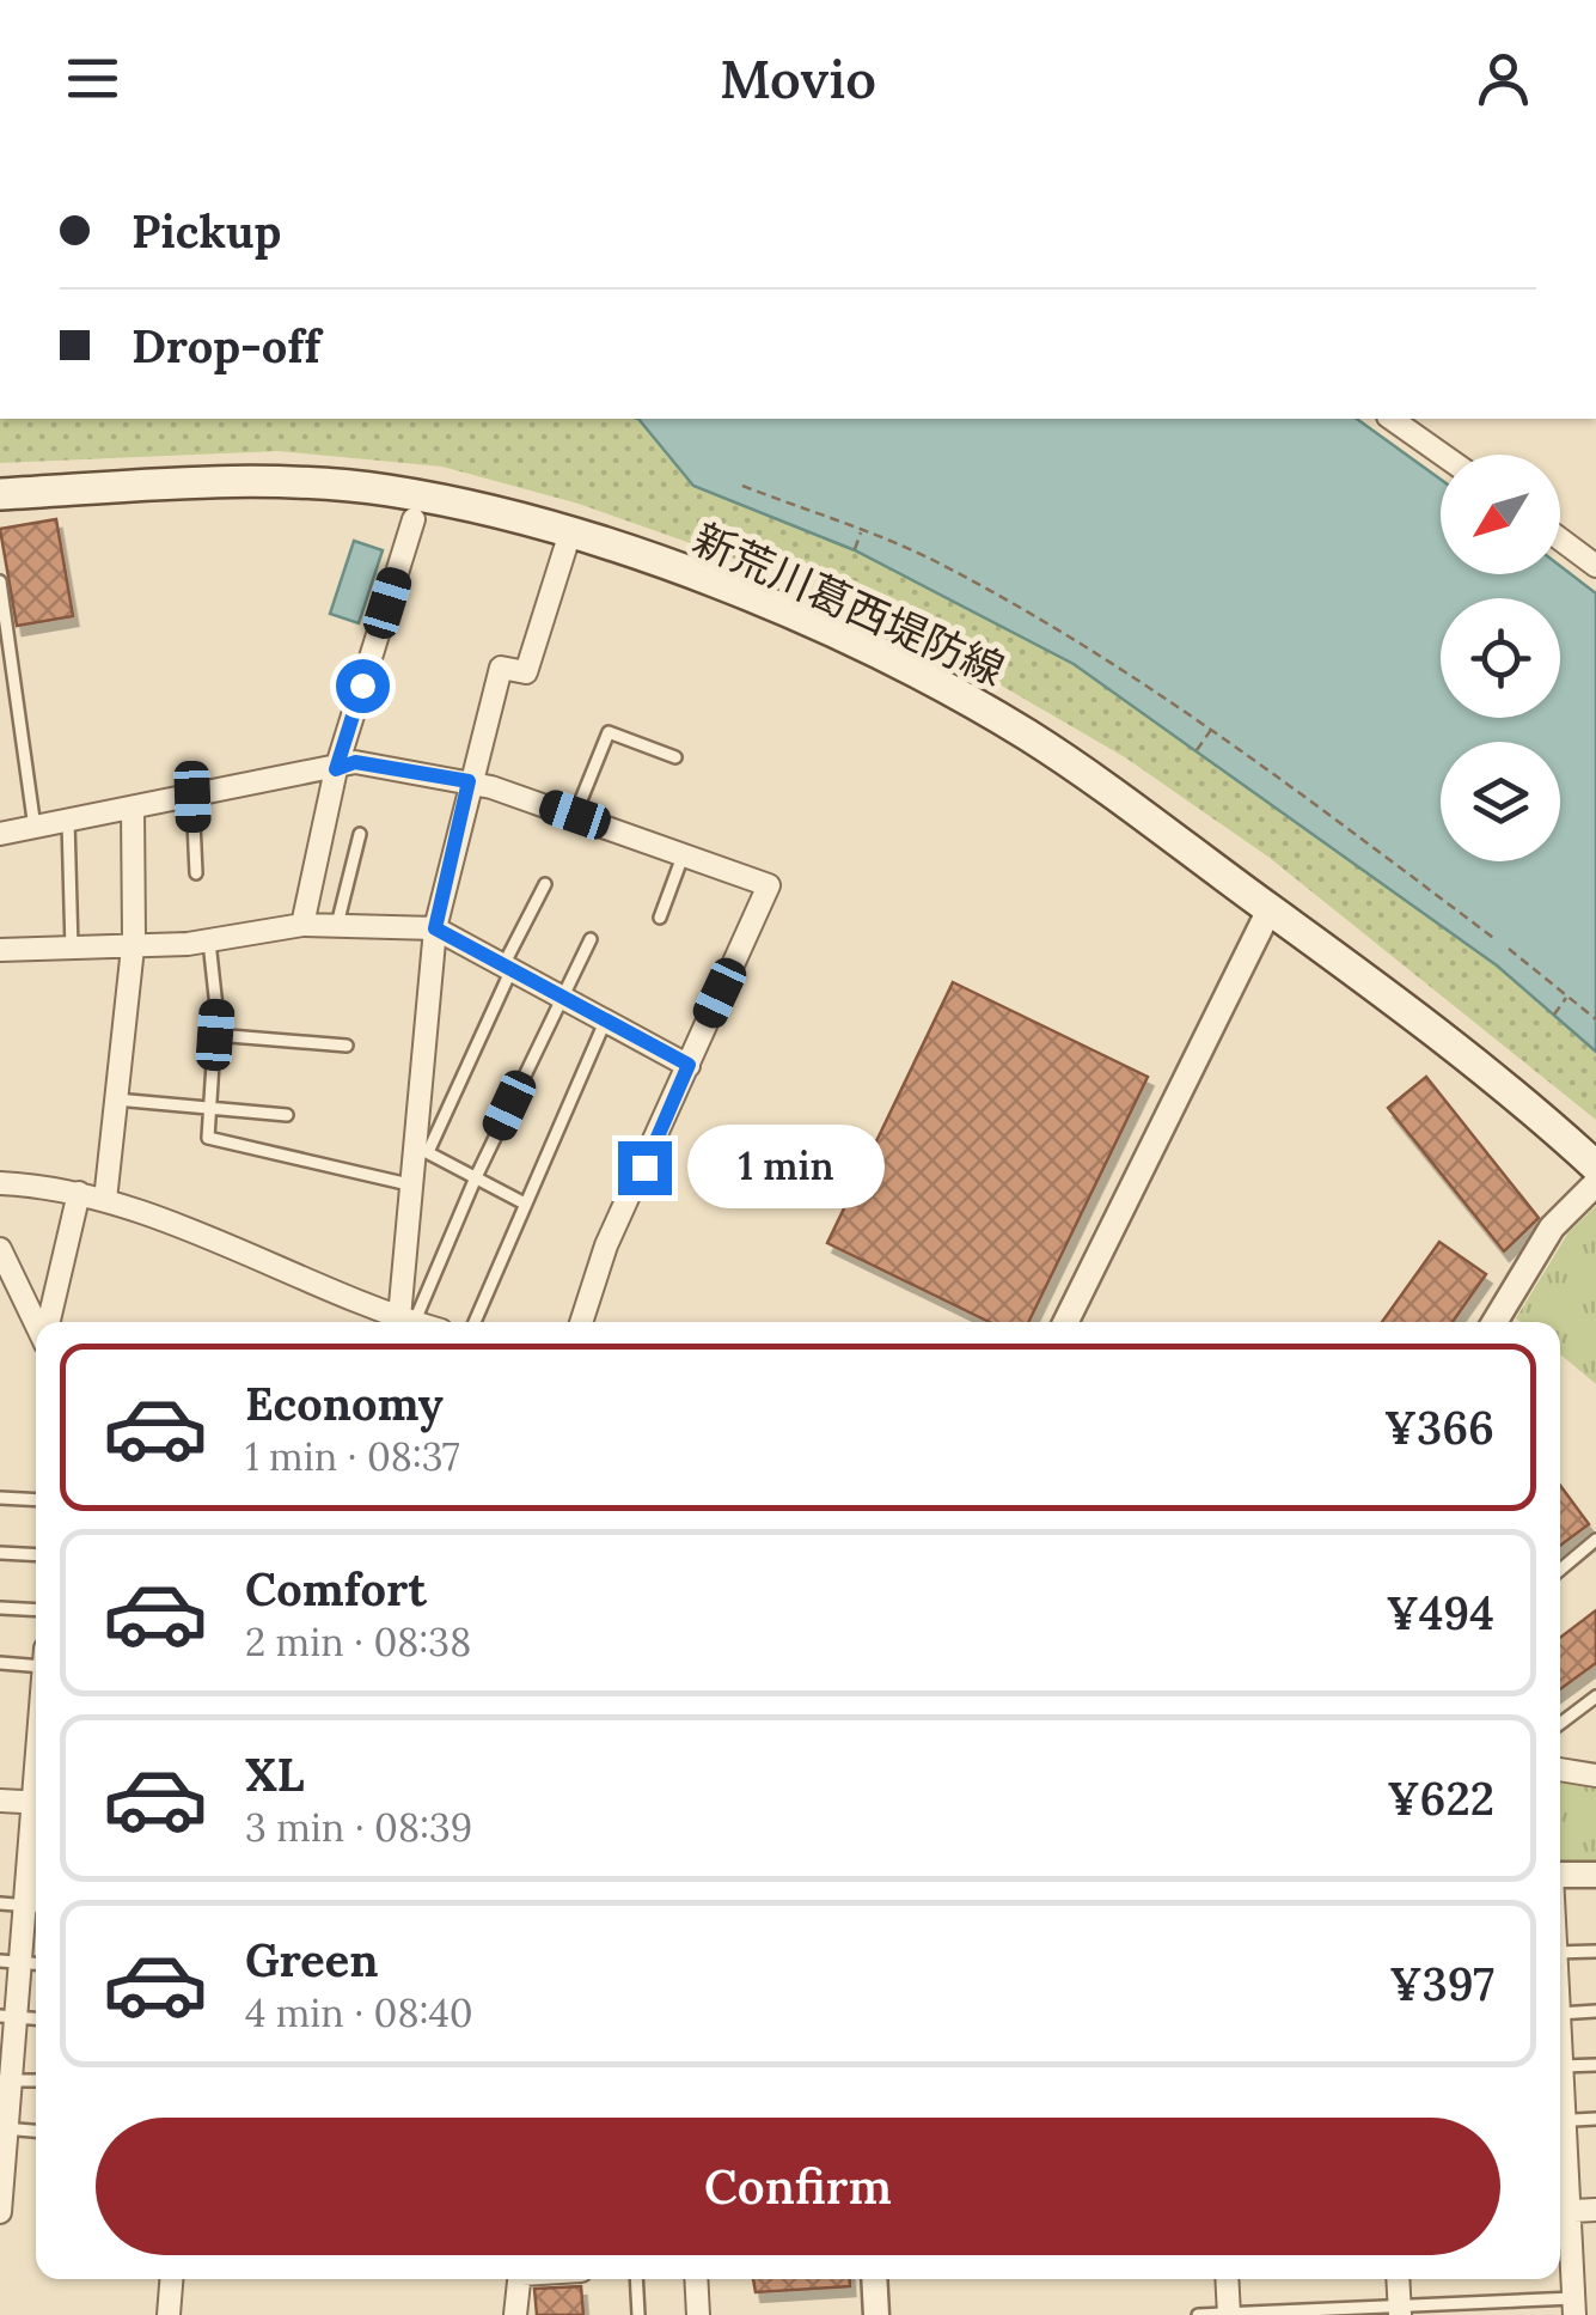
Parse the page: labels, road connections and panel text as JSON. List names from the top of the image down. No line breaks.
{"streets":{"main road":["新荒川葛西堤防線"]},"north":"bottom left","page":{"header":"Movio","banner":["Pickup","Drop-off"],"bubble":"1 min","list":[{"name":"Economy","note":"1 min · 08:37","value":"¥366"},{"name":"Comfort","note":"2 min · 08:38","value":"¥494"},{"name":"XL","note":"3 min · 08:39","value":"¥622"},{"name":"Green","note":"4 min · 08:40","value":"¥397"}],"buttons":"Confirm"}}
